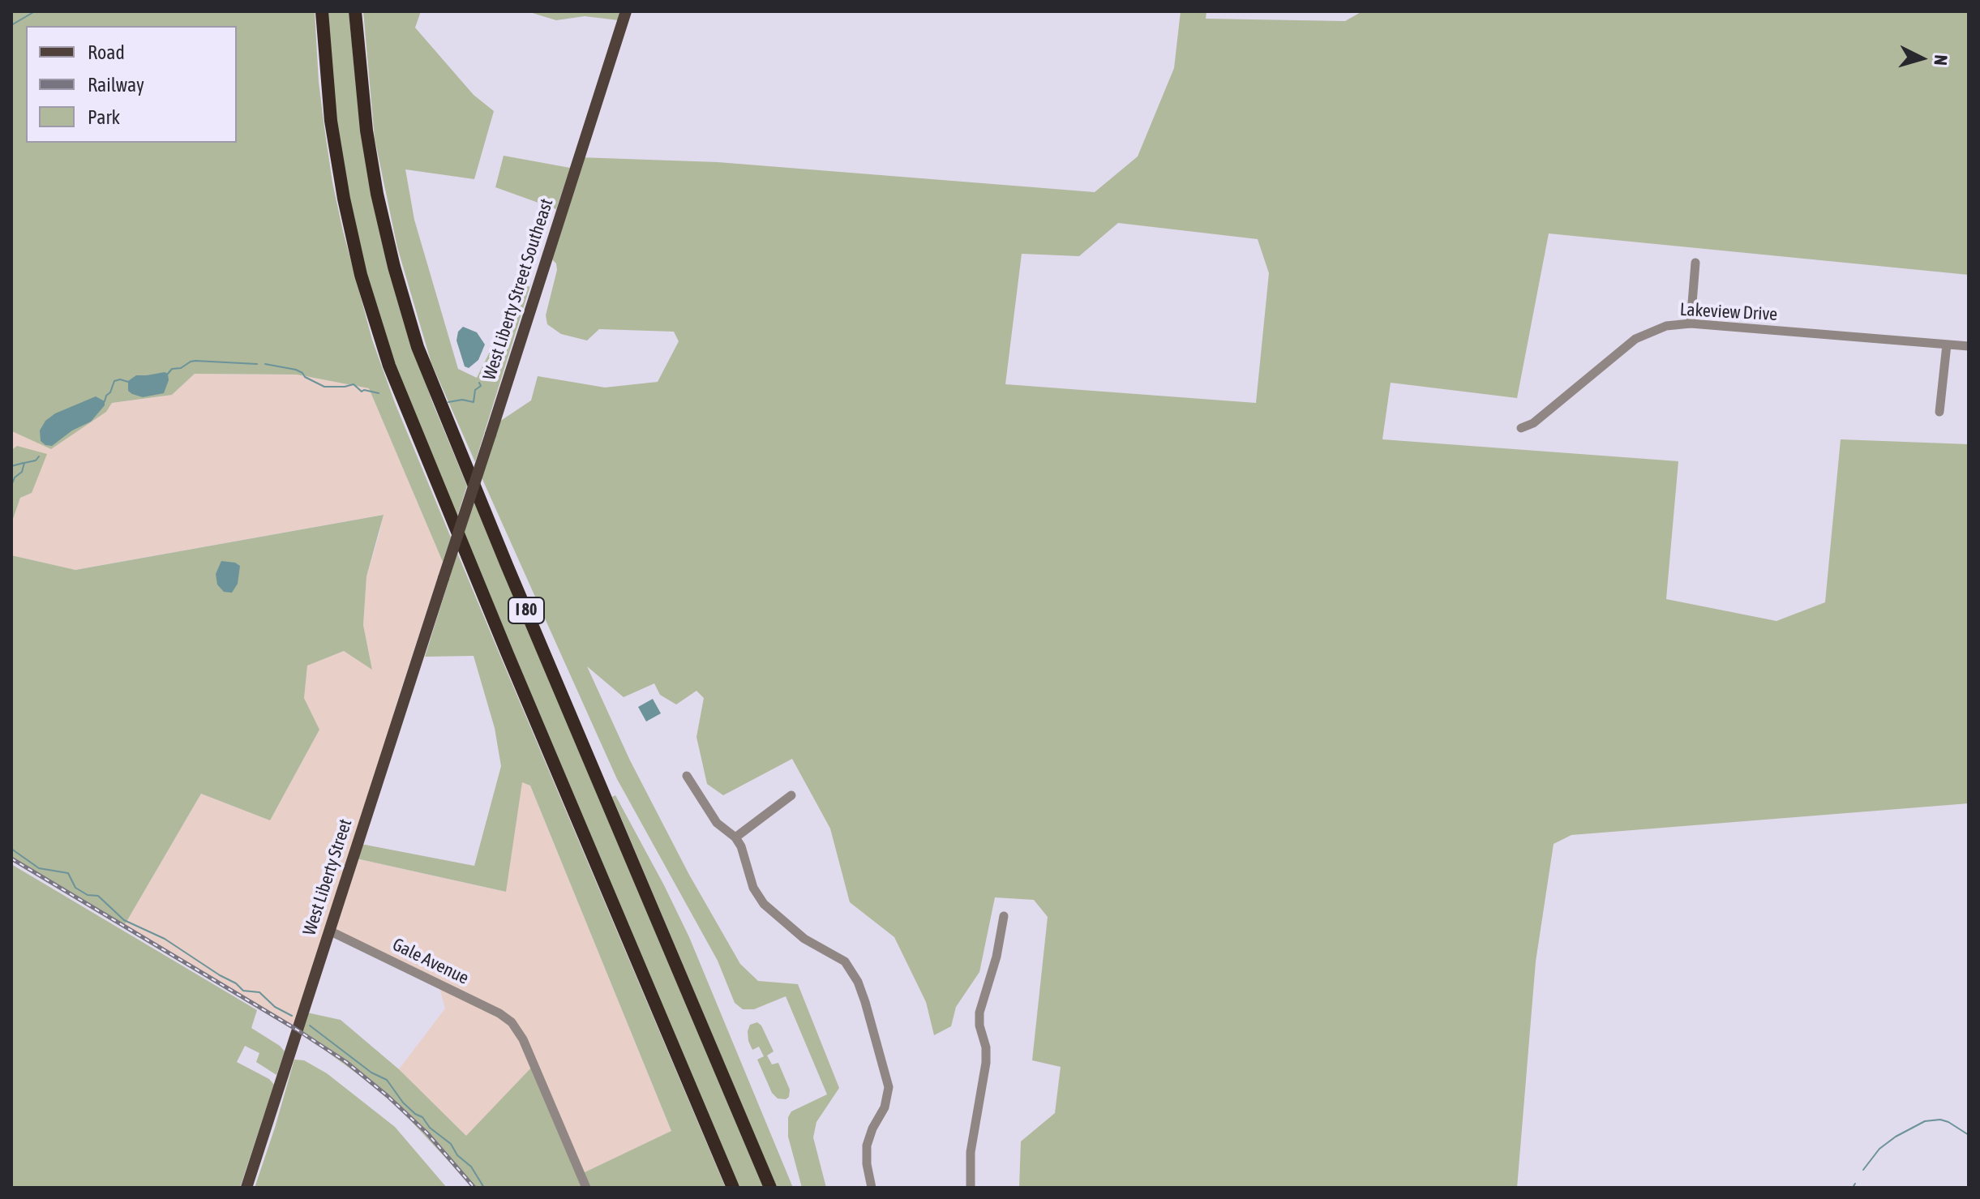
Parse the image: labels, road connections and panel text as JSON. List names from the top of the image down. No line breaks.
{"streets":{"highway":["I 80"],"main road":["West Liberty Street Southeast","West Liberty Street"],"street":["Lakeview Drive","Gale Avenue"]},"crossings":[["West Liberty Street Southeast","West Liberty Street"],["West Liberty Street","Gale Avenue"]],"legend":["Road","Railway","Park"],"north":"right"}
